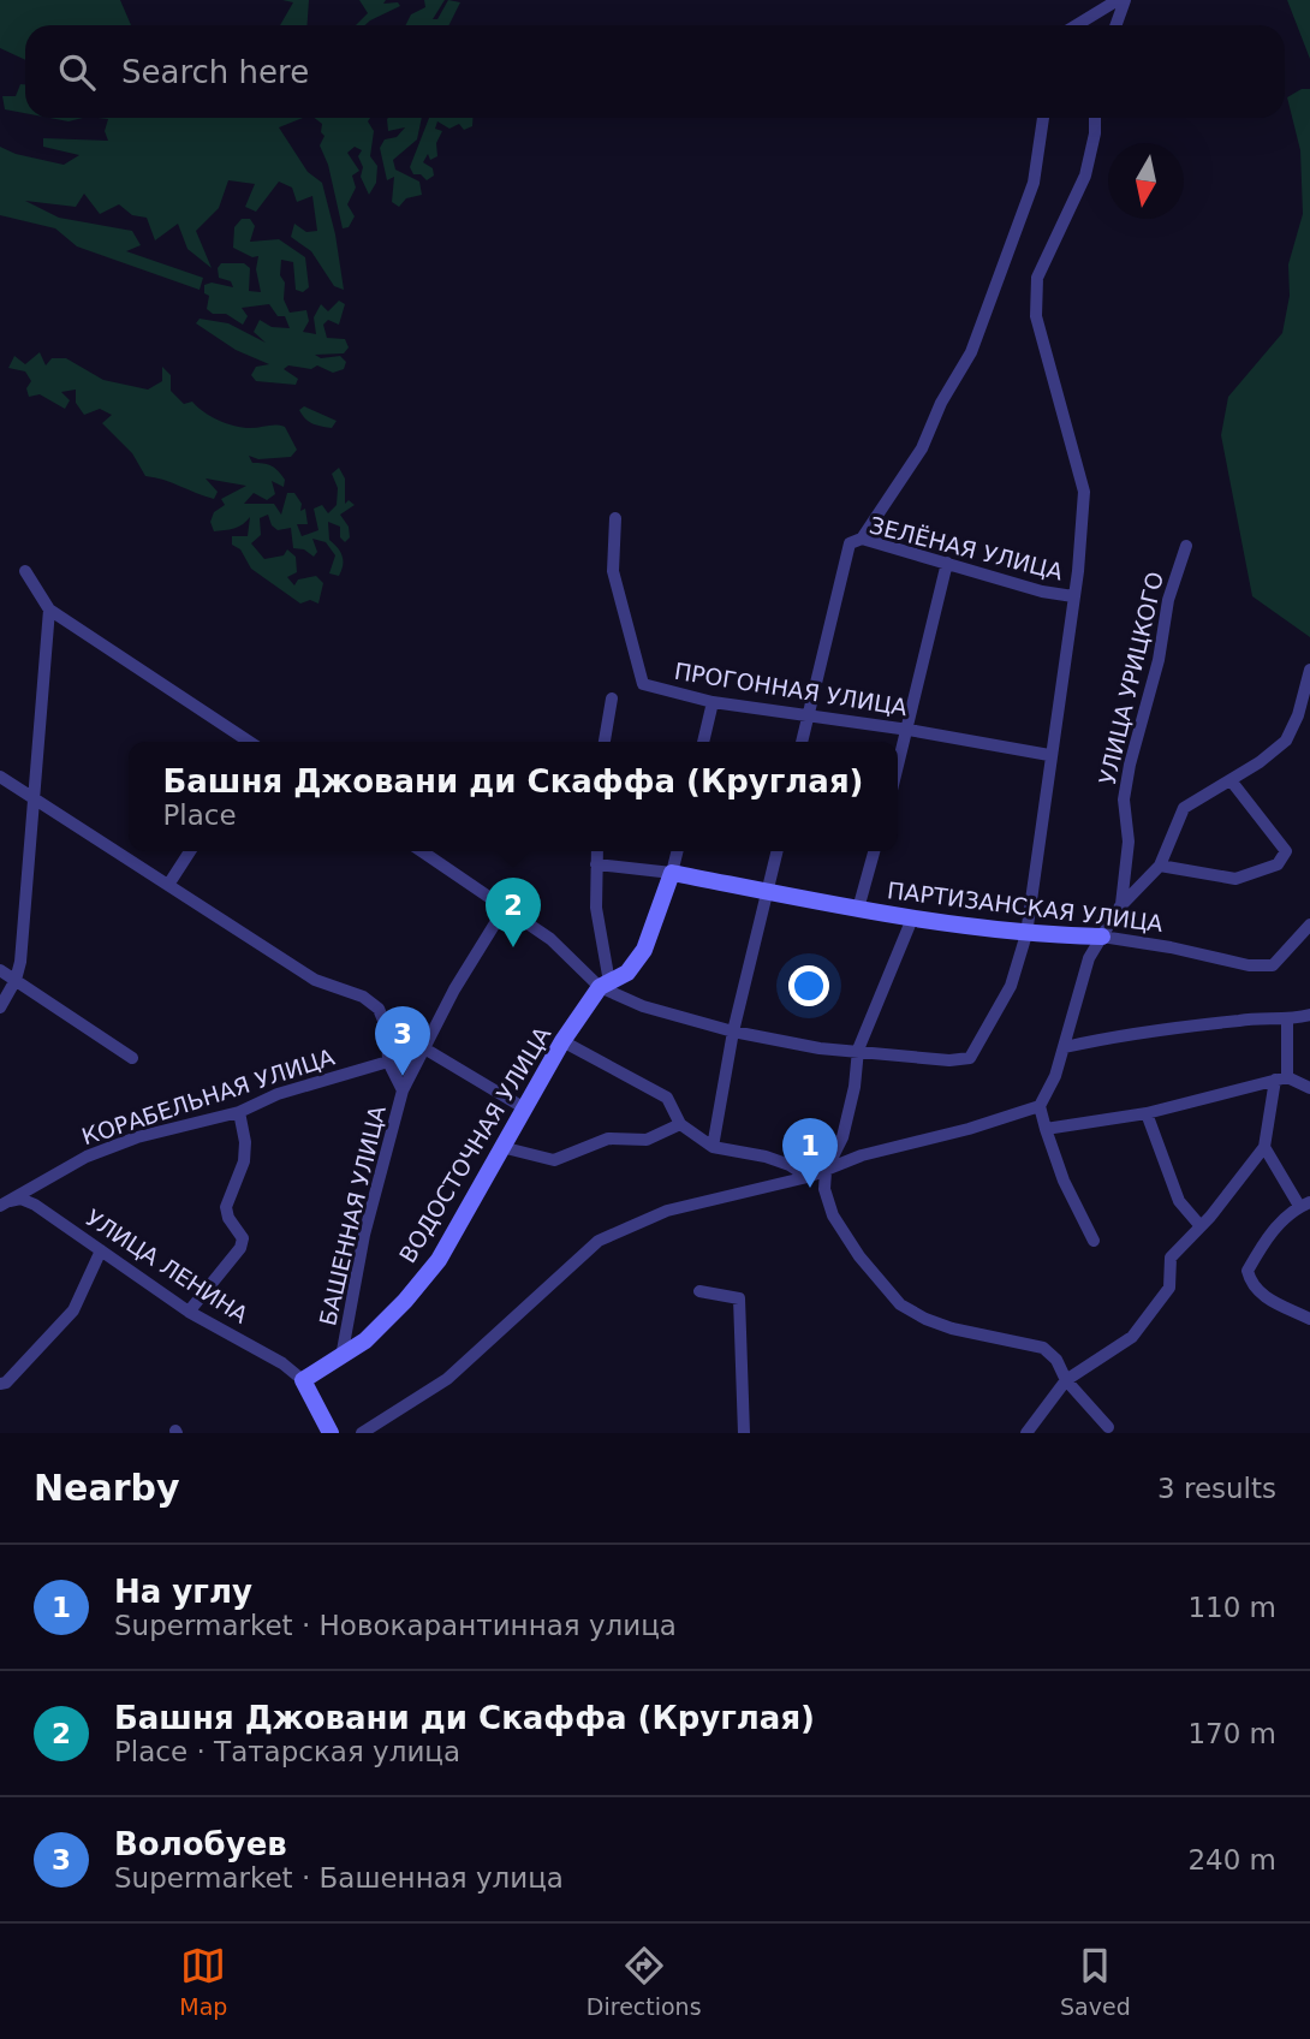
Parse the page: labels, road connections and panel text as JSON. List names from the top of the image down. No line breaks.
{"streets":{"street":["ЗЕЛЁНАЯ УЛИЦА","УЛИЦА УРИЦКОГО","ПРОГОННАЯ УЛИЦА","ПАРТИЗАНСКАЯ УЛИЦА","КОРАБЕЛЬНАЯ УЛИЦА","ВОДОСТОЧНАЯ УЛИЦА","БАШЕННАЯ УЛИЦА","УЛИЦА ЛЕНИНА"]},"crossings":[["УЛИЦА УРИЦКОГО","ПАРТИЗАНСКАЯ УЛИЦА"],["ПАРТИЗАНСКАЯ УЛИЦА","ВОДОСТОЧНАЯ УЛИЦА"],["КОРАБЕЛЬНАЯ УЛИЦА","УЛИЦА ЛЕНИНА"],["ВОДОСТОЧНАЯ УЛИЦА","БАШЕННАЯ УЛИЦА"],["ВОДОСТОЧНАЯ УЛИЦА","УЛИЦА ЛЕНИНА"]],"north":"bottom","page":{"search":"Search here","popup":["Башня Джовани ди Скаффа (Круглая)","Place"],"pins":["2","3","1"],"heading":["Nearby","3 results"],"list":[{"mark":"1","name":"На углу","note":"Supermarket · Новокарантинная улица","value":"110 m"},{"mark":"2","name":"Башня Джовани ди Скаффа (Круглая)","note":"Place · Татарская улица","value":"170 m"},{"mark":"3","name":"Волобуев","note":"Supermarket · Башенная улица","value":"240 m"}],"nav":["Map","Directions","Saved"]}}
